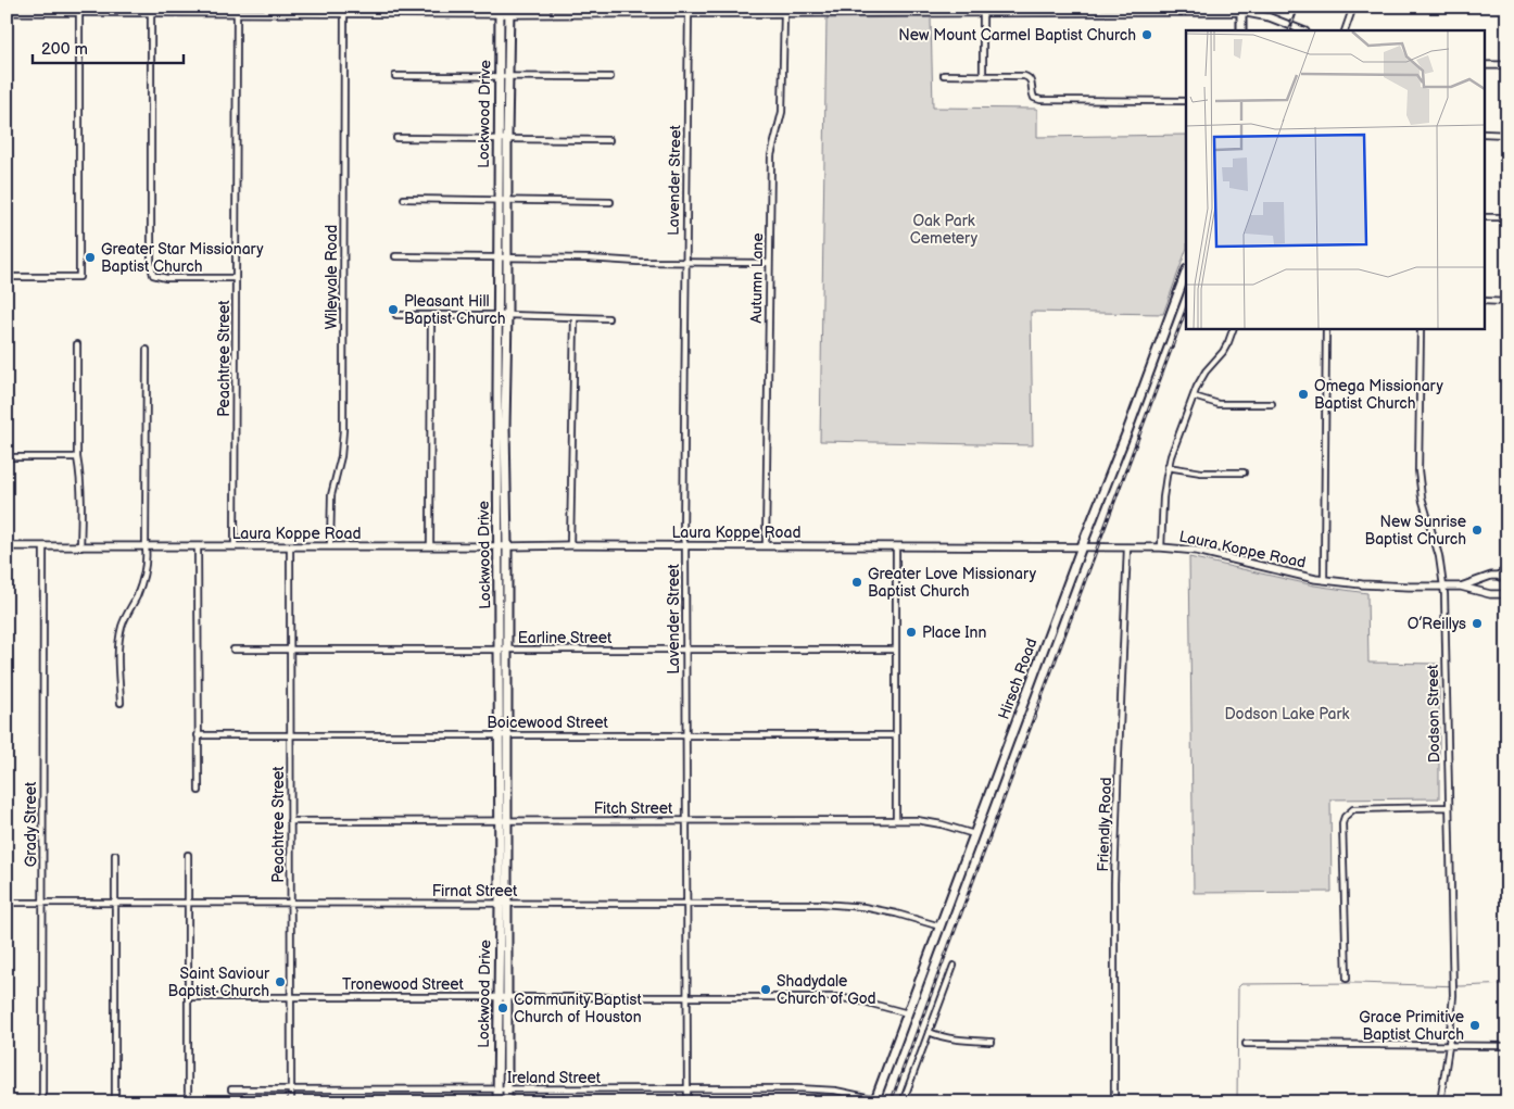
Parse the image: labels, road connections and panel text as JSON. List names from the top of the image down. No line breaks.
{"streets":{"main road":["Lockwood Drive","Hirsch Road"],"street":["Lavender Street","Wileyvale Road","Autumn Lane","Peachtree Street","Laura Koppe Road","Earline Street","Dodson Street","Boicewood Street","Fitch Street","Grady Street","Friendly Road","Firnat Street","Tronewood Street","Ireland Street"]},"crossings":[["Lockwood Drive","Laura Koppe Road"],["Lockwood Drive","Earline Street"],["Lockwood Drive","Boicewood Street"],["Lockwood Drive","Fitch Street"],["Lockwood Drive","Firnat Street"],["Lockwood Drive","Tronewood Street"],["Lockwood Drive","Ireland Street"],["Lavender Street","Laura Koppe Road"],["Lavender Street","Earline Street"],["Lavender Street","Boicewood Street"],["Lavender Street","Fitch Street"],["Lavender Street","Firnat Street"],["Lavender Street","Tronewood Street"],["Lavender Street","Ireland Street"],["Wileyvale Road","Laura Koppe Road"],["Autumn Lane","Laura Koppe Road"],["Peachtree Street","Laura Koppe Road"],["Peachtree Street","Earline Street"],["Peachtree Street","Boicewood Street"],["Peachtree Street","Fitch Street"],["Peachtree Street","Firnat Street"],["Peachtree Street","Tronewood Street"],["Peachtree Street","Ireland Street"],["Laura Koppe Road","Hirsch Road"],["Laura Koppe Road","Dodson Street"],["Laura Koppe Road","Grady Street"],["Laura Koppe Road","Friendly Road"],["Hirsch Road","Fitch Street"],["Hirsch Road","Firnat Street"],["Hirsch Road","Tronewood Street"],["Hirsch Road","Ireland Street"],["Grady Street","Firnat Street"]],"parks":["Oak Park Cemetery","Dodson Lake Park"],"places":["New Mount Carmel Baptist Church","Greater Star Missionary Baptist Church","Pleasant Hill Baptist Church","Omega Missionary Baptist Church","New Sunrise Baptist Church","Greater Love Missionary Baptist Church","O’Reillys","Place Inn","Saint Saviour Baptist Church","Shadydale Church of God","Community Baptist Church of Houston","Grace Primitive Baptist Church"],"scale_bar":"200 m"}
